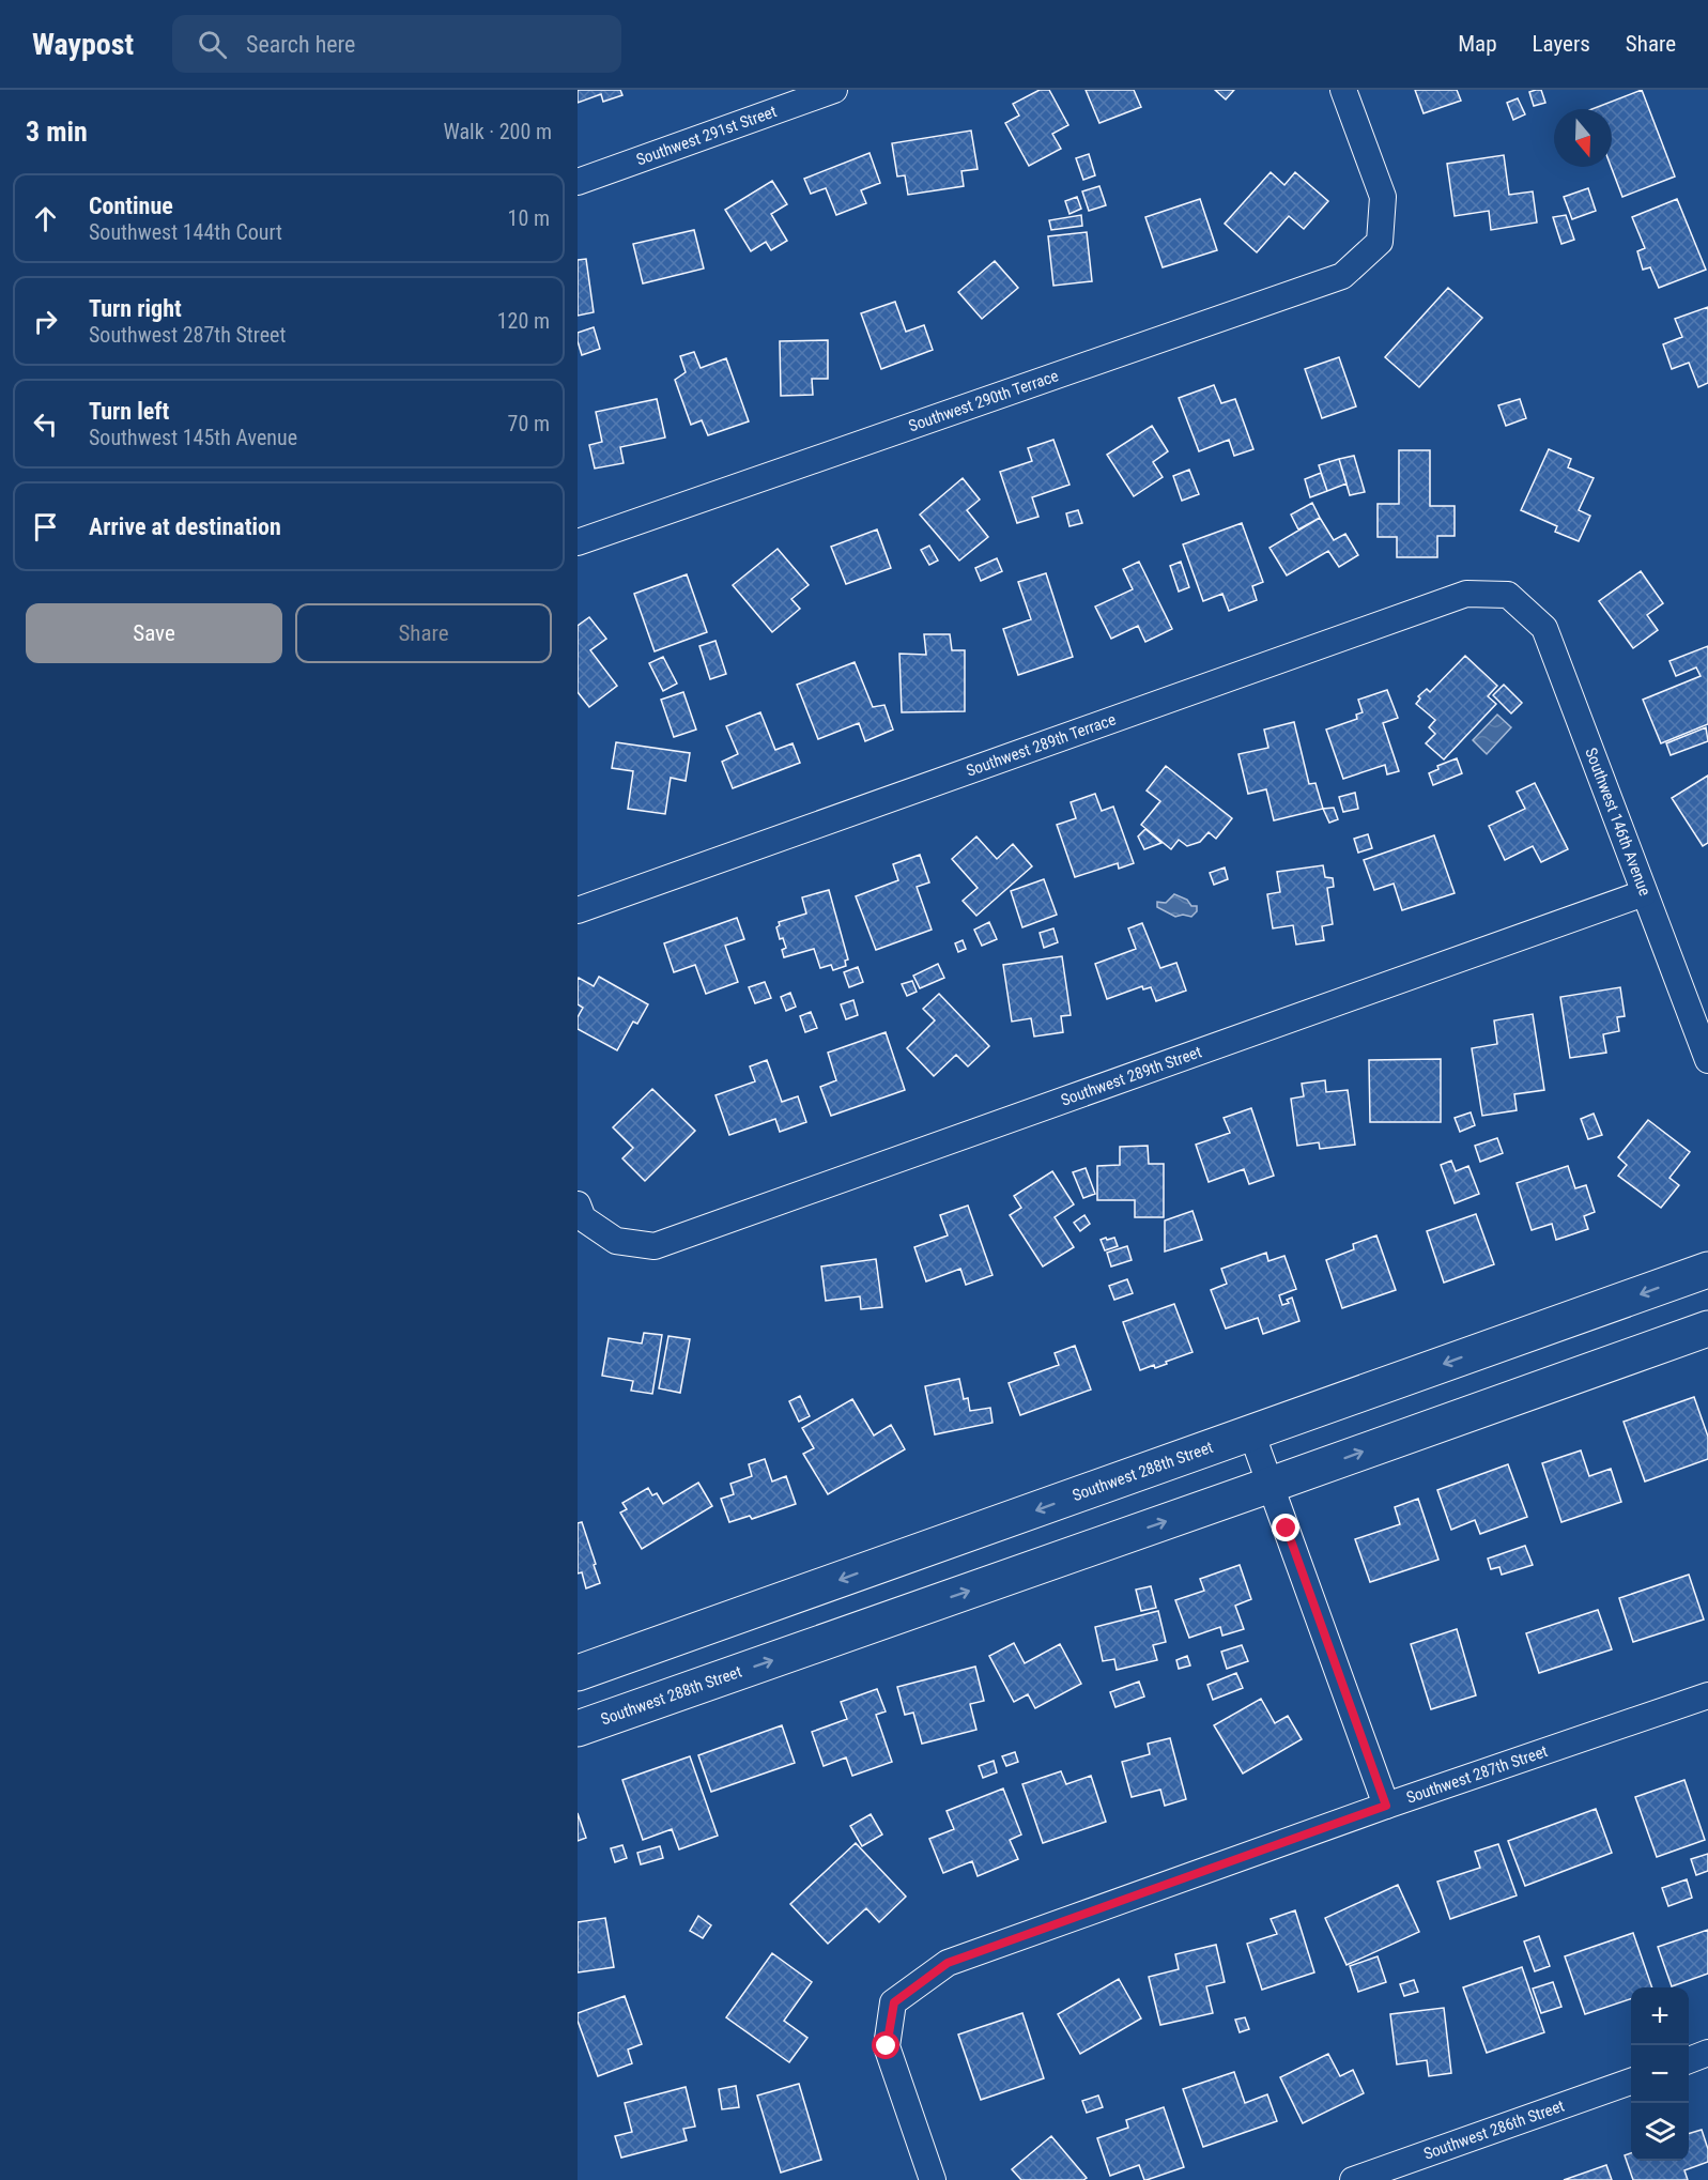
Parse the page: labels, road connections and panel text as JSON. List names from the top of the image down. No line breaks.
{"streets":{"main road":["Southwest 288th Street"],"street":["Southwest 291st Street","Southwest 290th Terrace","Southwest 289th Terrace","Southwest 146th Avenue","Southwest 289th Street","Southwest 287th Street","Southwest 286th Street"]},"crossings":[["Southwest 289th Terrace","Southwest 146th Avenue"],["Southwest 146th Avenue","Southwest 289th Street"]],"north":"bottom","page":{"header":"Waypost","search":"Search here","nav":["Map","Layers","Share"],"heading":["3 min","Walk · 200 m"],"list":[["Continue","Southwest 144th Court","10 m"],["Turn right","Southwest 287th Street","120 m"],["Turn left","Southwest 145th Avenue","70 m"],"Arrive at destination"],"buttons":["Save","Share"],"map_buttons":["+","−"]}}
